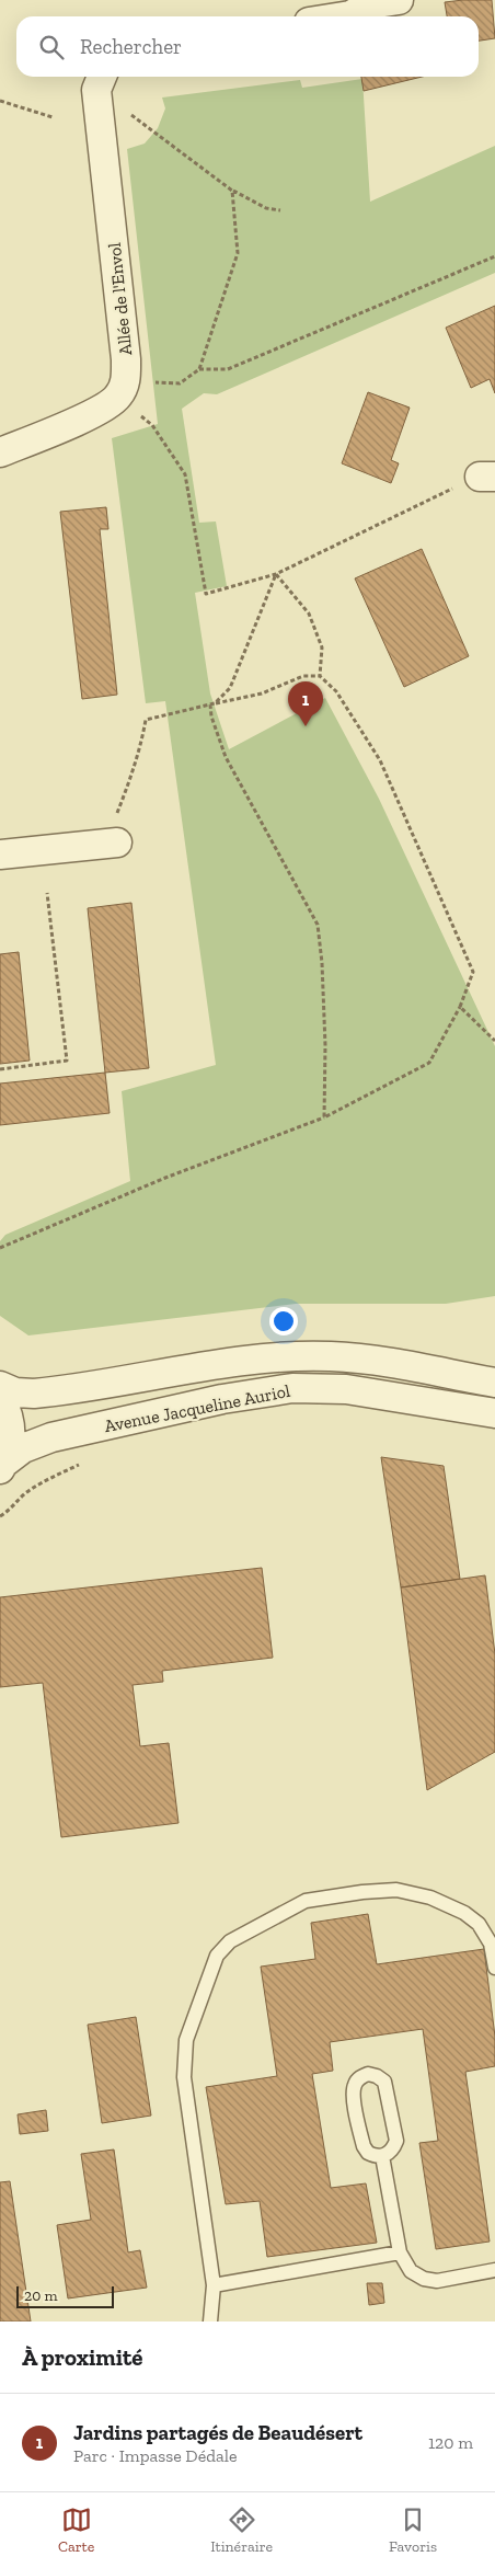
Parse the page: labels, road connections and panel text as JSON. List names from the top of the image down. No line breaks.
{"streets":{"street":["Allée de l'Envol","Avenue Jacqueline Auriol"]},"scale_bar":"20 m","page":{"search":"Rechercher","pins":"1","scale":"20 m","heading":"À proximité","list":[{"mark":"1","name":"Jardins partagés de Beaudésert","note":"Parc · Impasse Dédale","value":"120 m"}],"nav":["Carte","Itinéraire","Favoris"]}}
